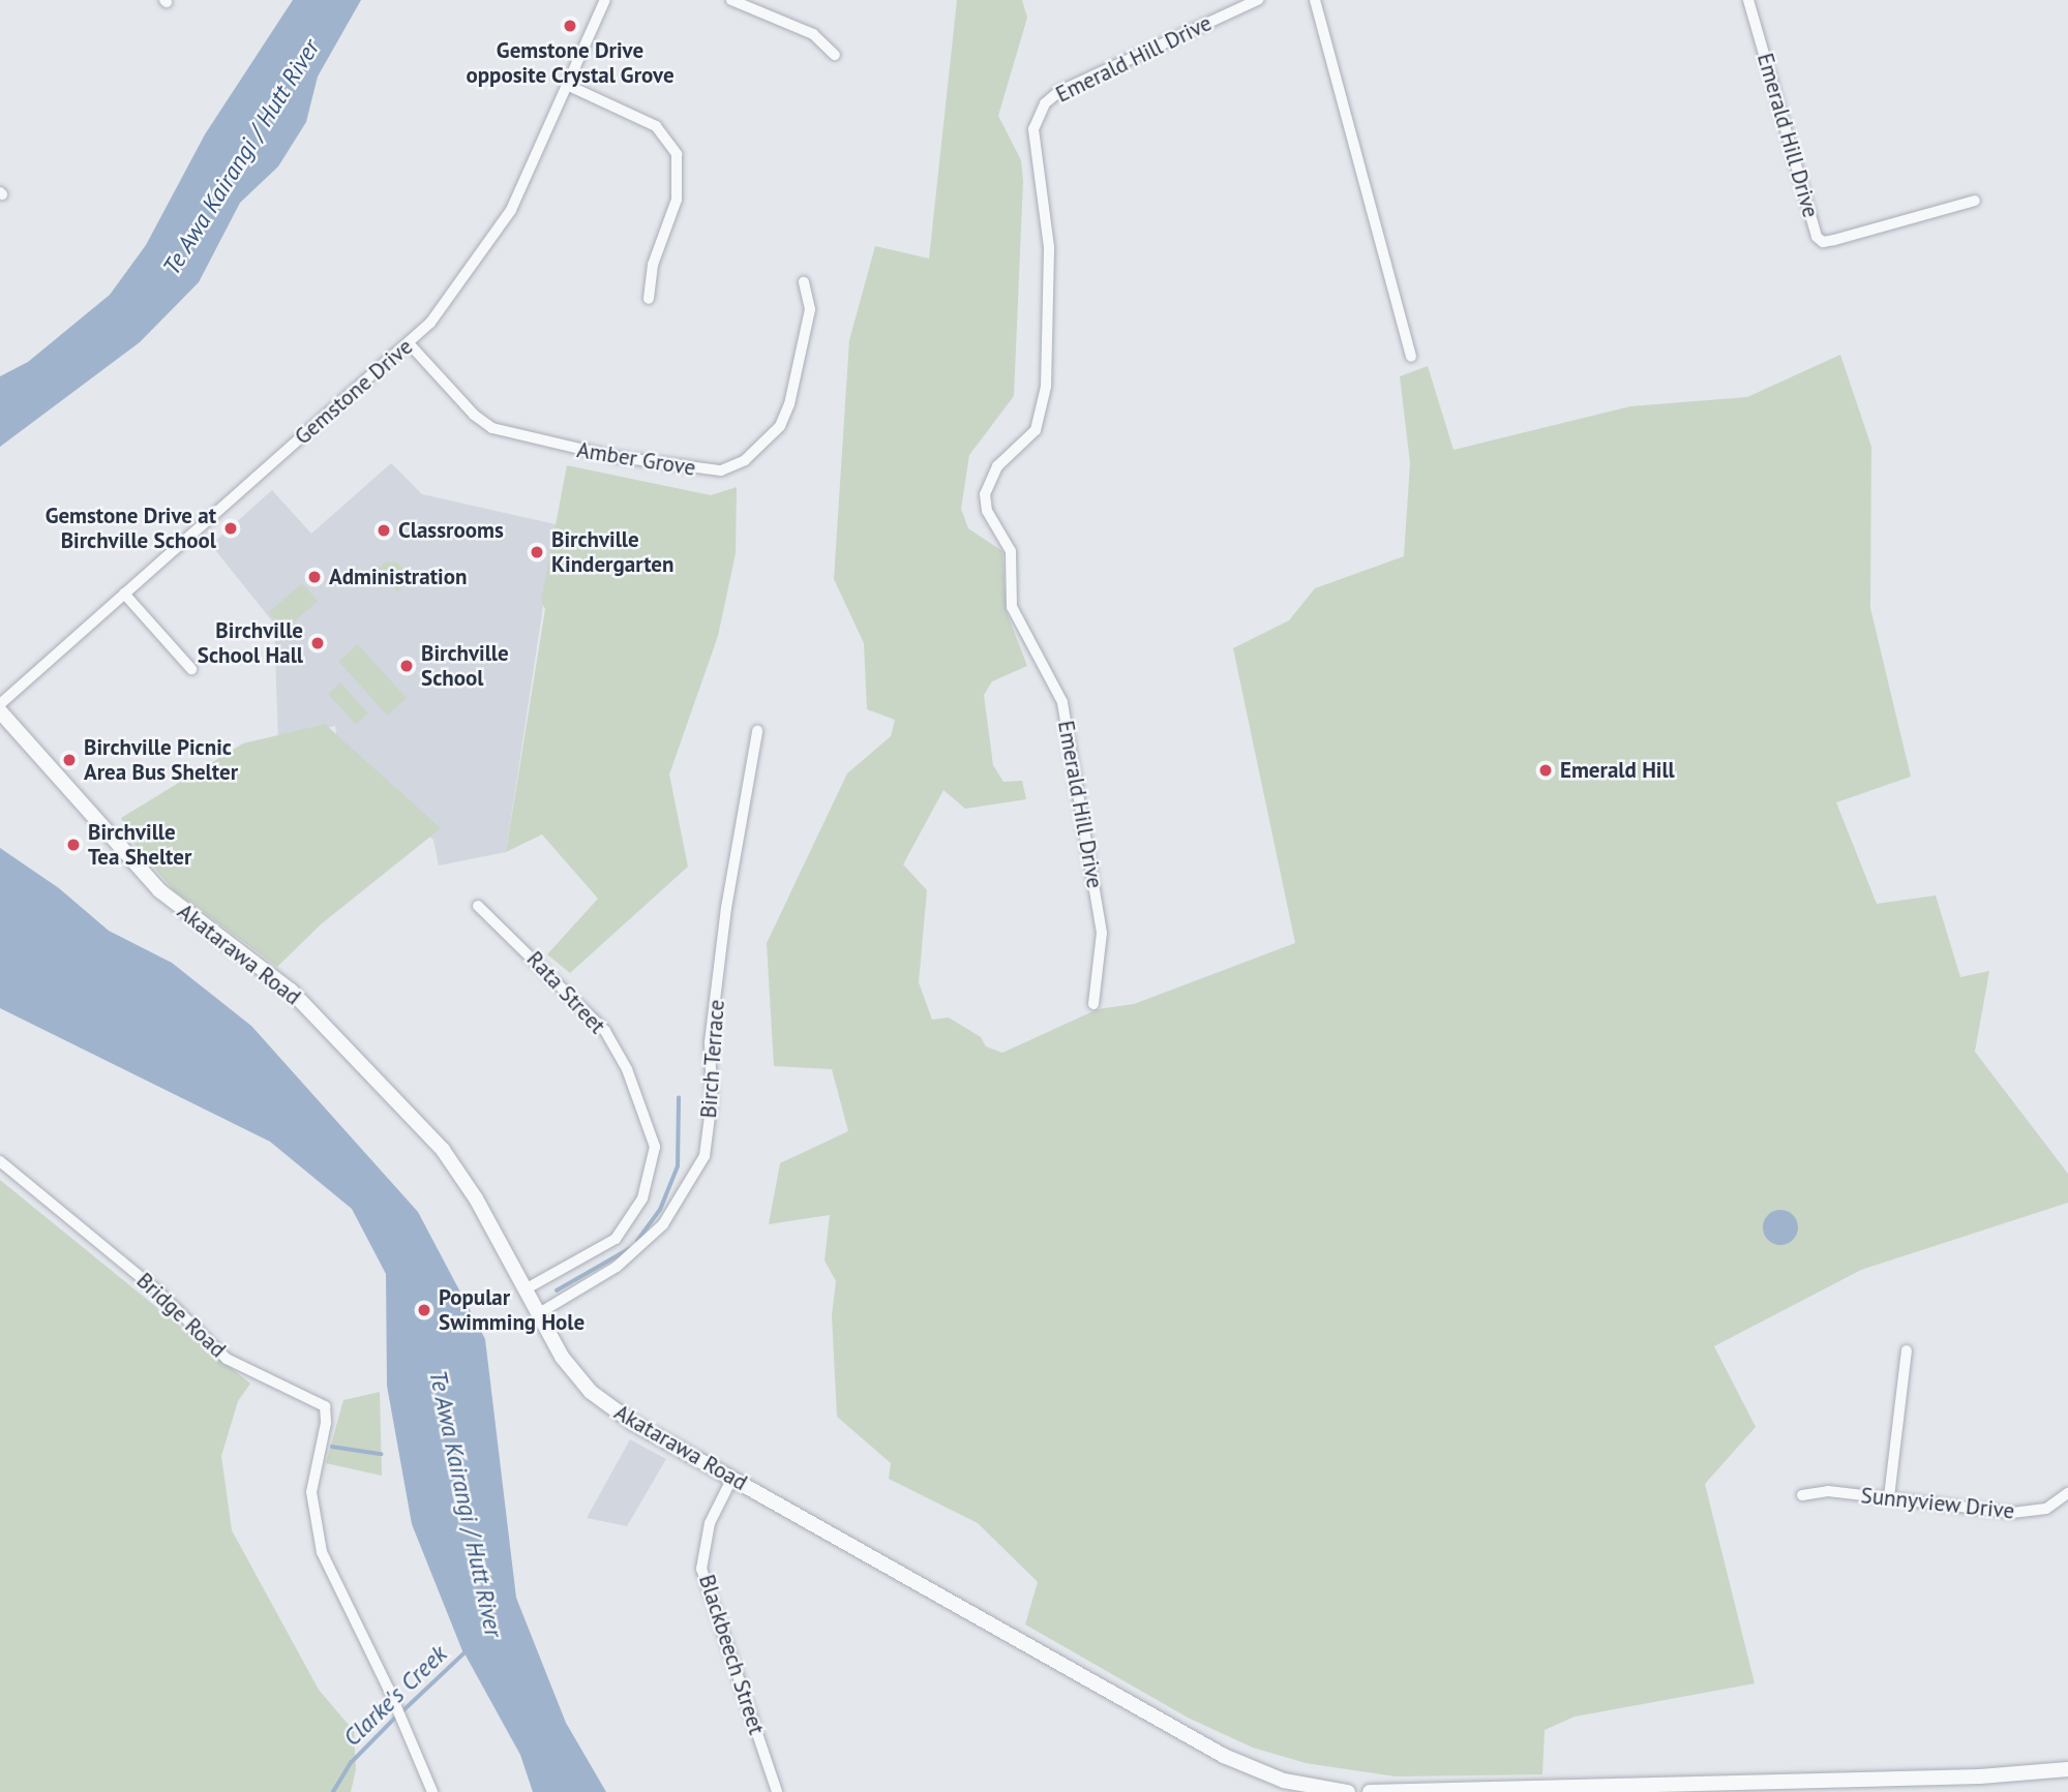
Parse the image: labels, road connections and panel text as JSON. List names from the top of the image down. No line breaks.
{"streets":{"street":["Emerald Hill Drive","Gemstone Drive","Amber Grove","Akatarawa Road","Rata Street","Birch Terrace","Bridge Road","Sunnyview Drive","Blackbeech Street"]},"crossings":[["Gemstone Drive","Amber Grove"],["Akatarawa Road","Rata Street"],["Akatarawa Road","Birch Terrace"],["Akatarawa Road","Blackbeech Street"]],"water":["Te Awa Kairangi / Hutt River","Clarke's Creek"],"places":["Gemstone Drive opposite Crystal Grove","Gemstone Drive at Birchville School","Classrooms","Birchville Kindergarten","Administration","Birchville School Hall","Birchville School","Birchville Picnic Area Bus Shelter","Emerald Hill","Birchville Tea Shelter","Popular Swimming Hole"]}
